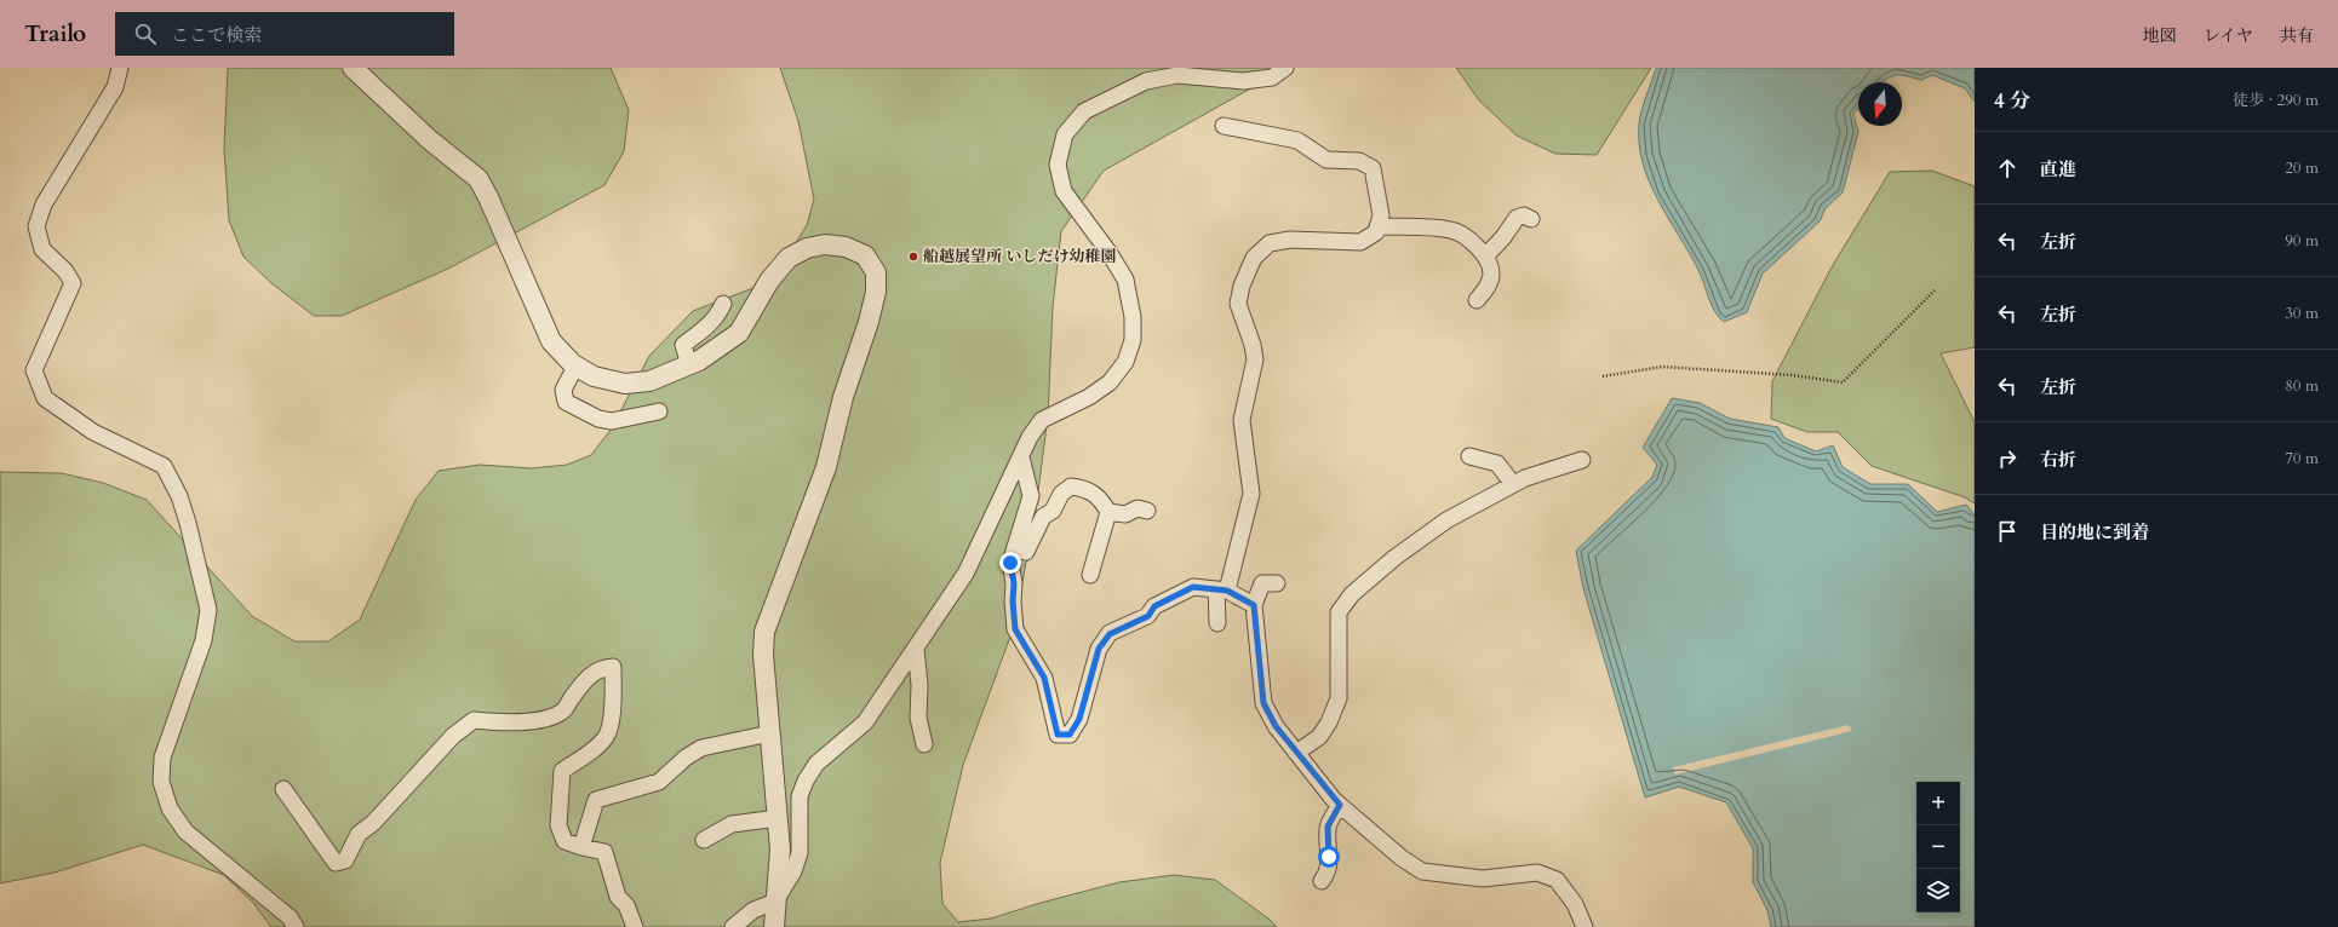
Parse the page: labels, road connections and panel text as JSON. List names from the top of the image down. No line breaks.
{"places":["船越展望所 いしだけ幼稚園"],"north":"bottom","page":{"header":"Trailo","search":"ここで検索","nav":["地図","レイヤ","共有"],"heading":["4 分","徒歩 · 290 m"],"list":[["直進","20 m"],["左折","90 m"],["左折","30 m"],["左折","80 m"],["右折","70 m"],"目的地に到着"],"map_buttons":["+","−"]}}
